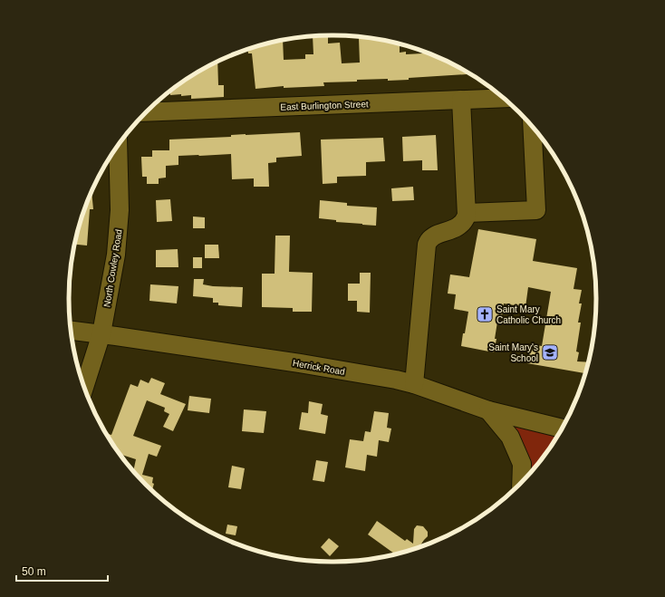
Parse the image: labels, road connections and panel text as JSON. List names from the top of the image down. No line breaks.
{"streets":{"street":["East Burlington Street","North Cowley Road","Herrick Road"]},"crossings":[["North Cowley Road","Herrick Road"]],"places":{"church":["Saint Mary Catholic Church"],"school or university":["Saint Mary's School"]},"scale_bar":"50 m"}
